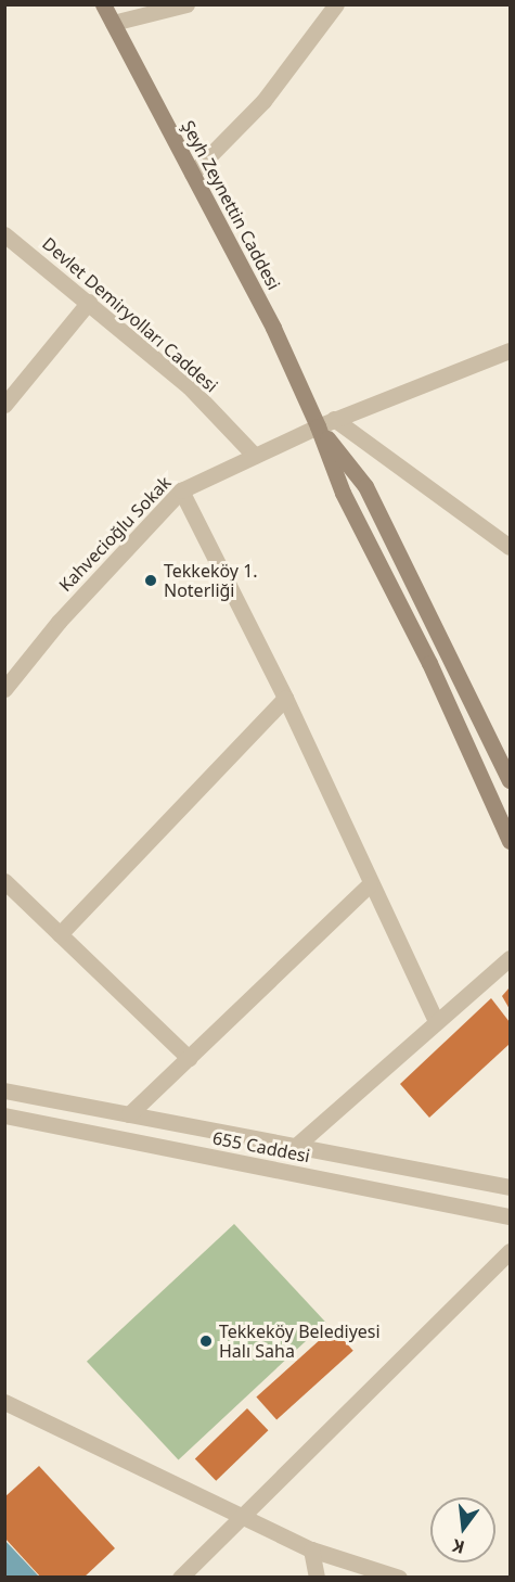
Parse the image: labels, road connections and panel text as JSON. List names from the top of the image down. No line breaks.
{"streets":{"main road":["Şeyh Zeynettin Caddesi"],"street":["Devlet Demiryolları Caddesi","Kahvecioğlu Sokak","655 Caddesi"]},"crossings":[["Şeyh Zeynettin Caddesi","Kahvecioğlu Sokak"],["Devlet Demiryolları Caddesi","Kahvecioğlu Sokak"]],"places":["Tekkeköy 1. Noterliği","Tekkeköy Belediyesi Halı Saha"],"north":"bottom"}
